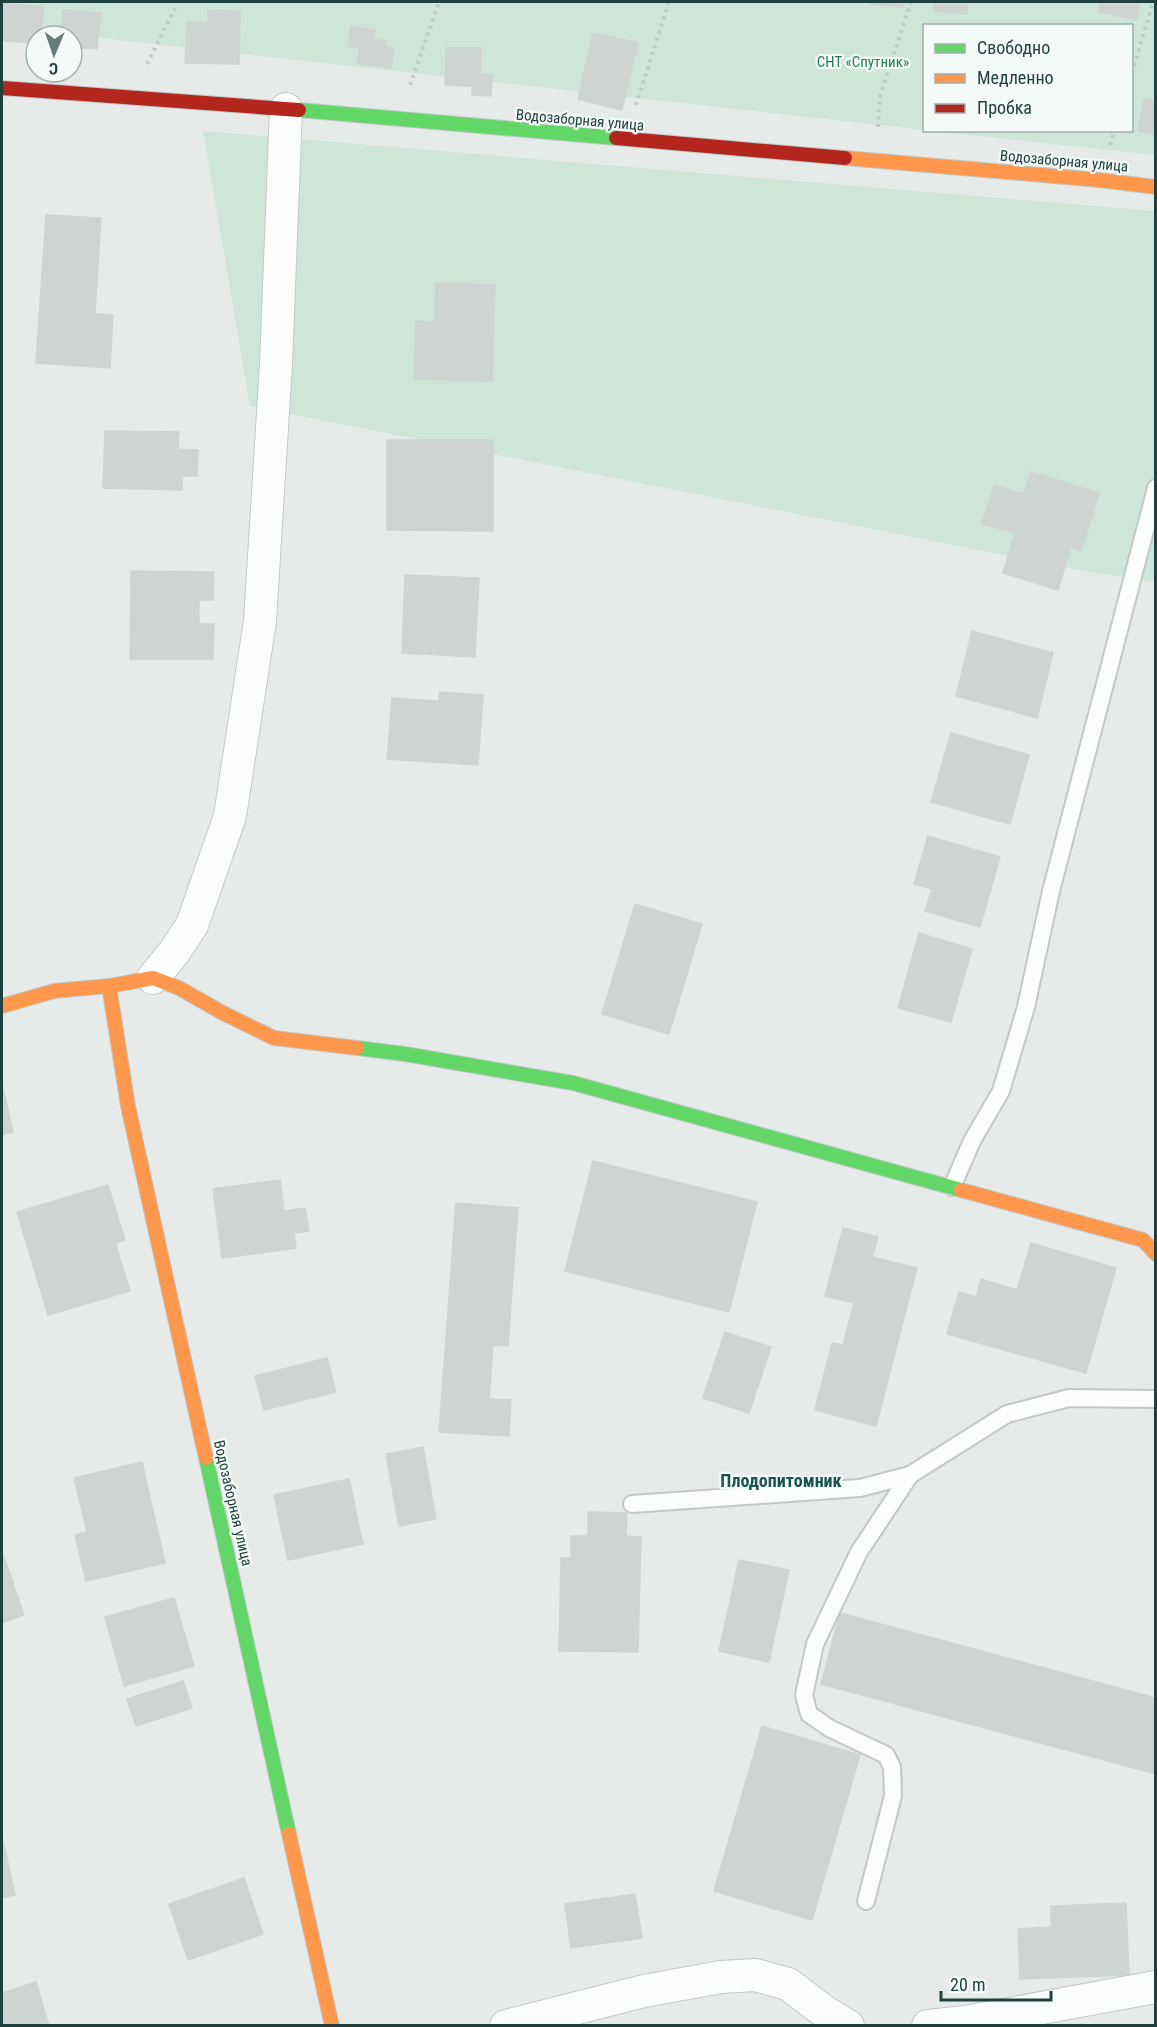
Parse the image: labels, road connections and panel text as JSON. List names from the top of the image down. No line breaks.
{"streets":{"street":["Водозаборная улица"]},"districts":["Плодопитомник"],"parks":["СНТ «Спутник»"],"legend":["Свободно","Медленно","Пробка"],"scale_bar":"20 m","north":"bottom"}
